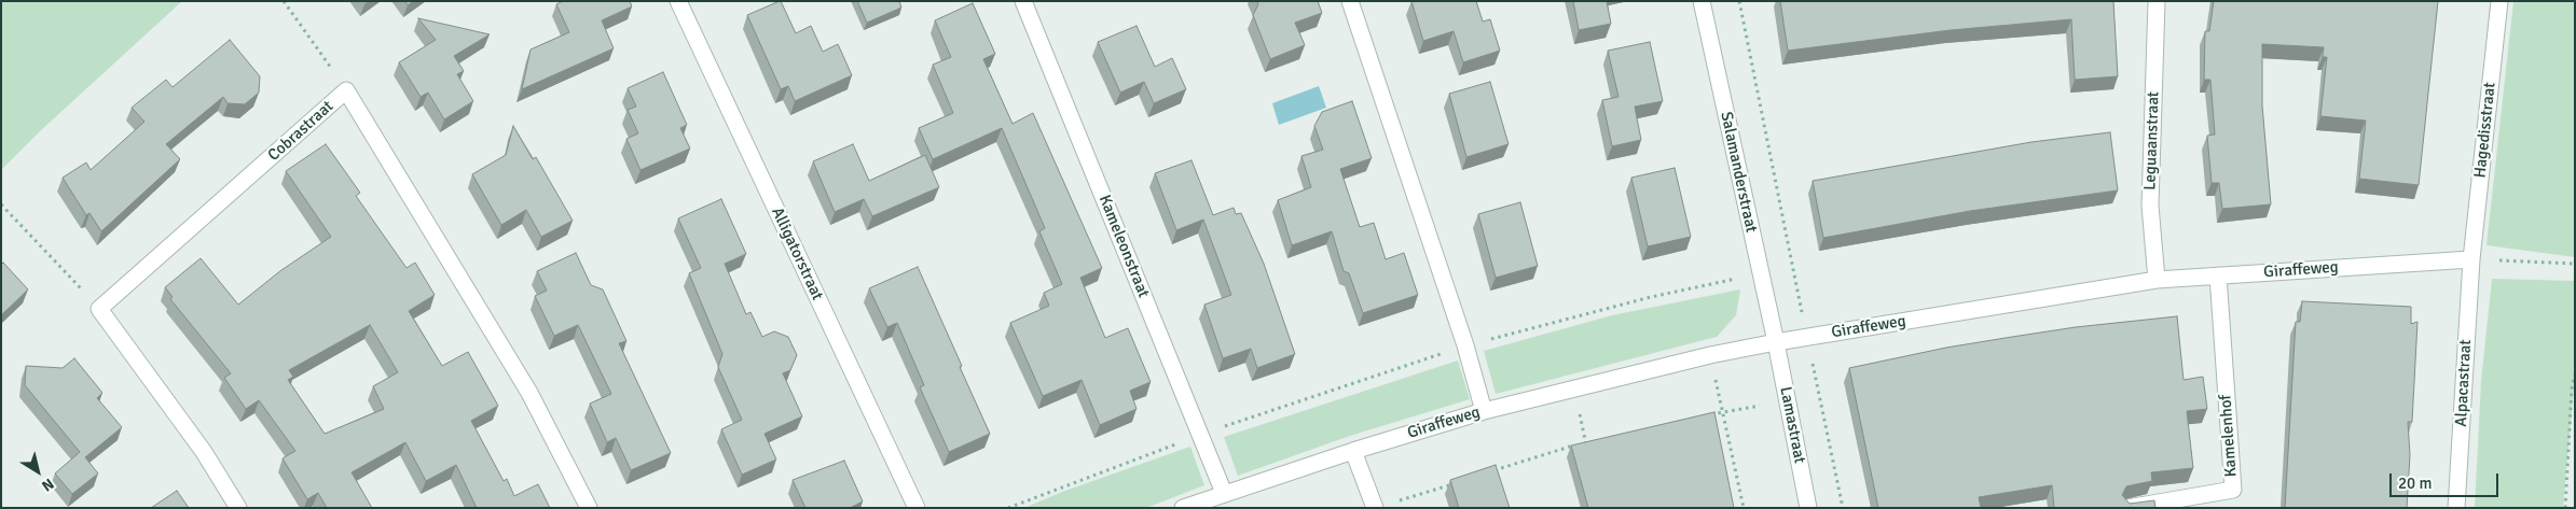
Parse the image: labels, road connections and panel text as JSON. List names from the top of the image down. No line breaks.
{"streets":{"street":["Hagedisstraat","Cobrastraat","Leguaanstraat","Salamanderstraat","Kameleonstraat","Alligatorstraat","Giraffeweg","Alpacastraat","Lamastraat","Kamelenhof"]},"crossings":[["Hagedisstraat","Giraffeweg"],["Hagedisstraat","Alpacastraat"],["Leguaanstraat","Giraffeweg"],["Salamanderstraat","Giraffeweg"],["Salamanderstraat","Lamastraat"],["Kameleonstraat","Giraffeweg"],["Giraffeweg","Alpacastraat"],["Giraffeweg","Lamastraat"],["Giraffeweg","Kamelenhof"]],"scale_bar":"20 m","north":"bottom right"}
